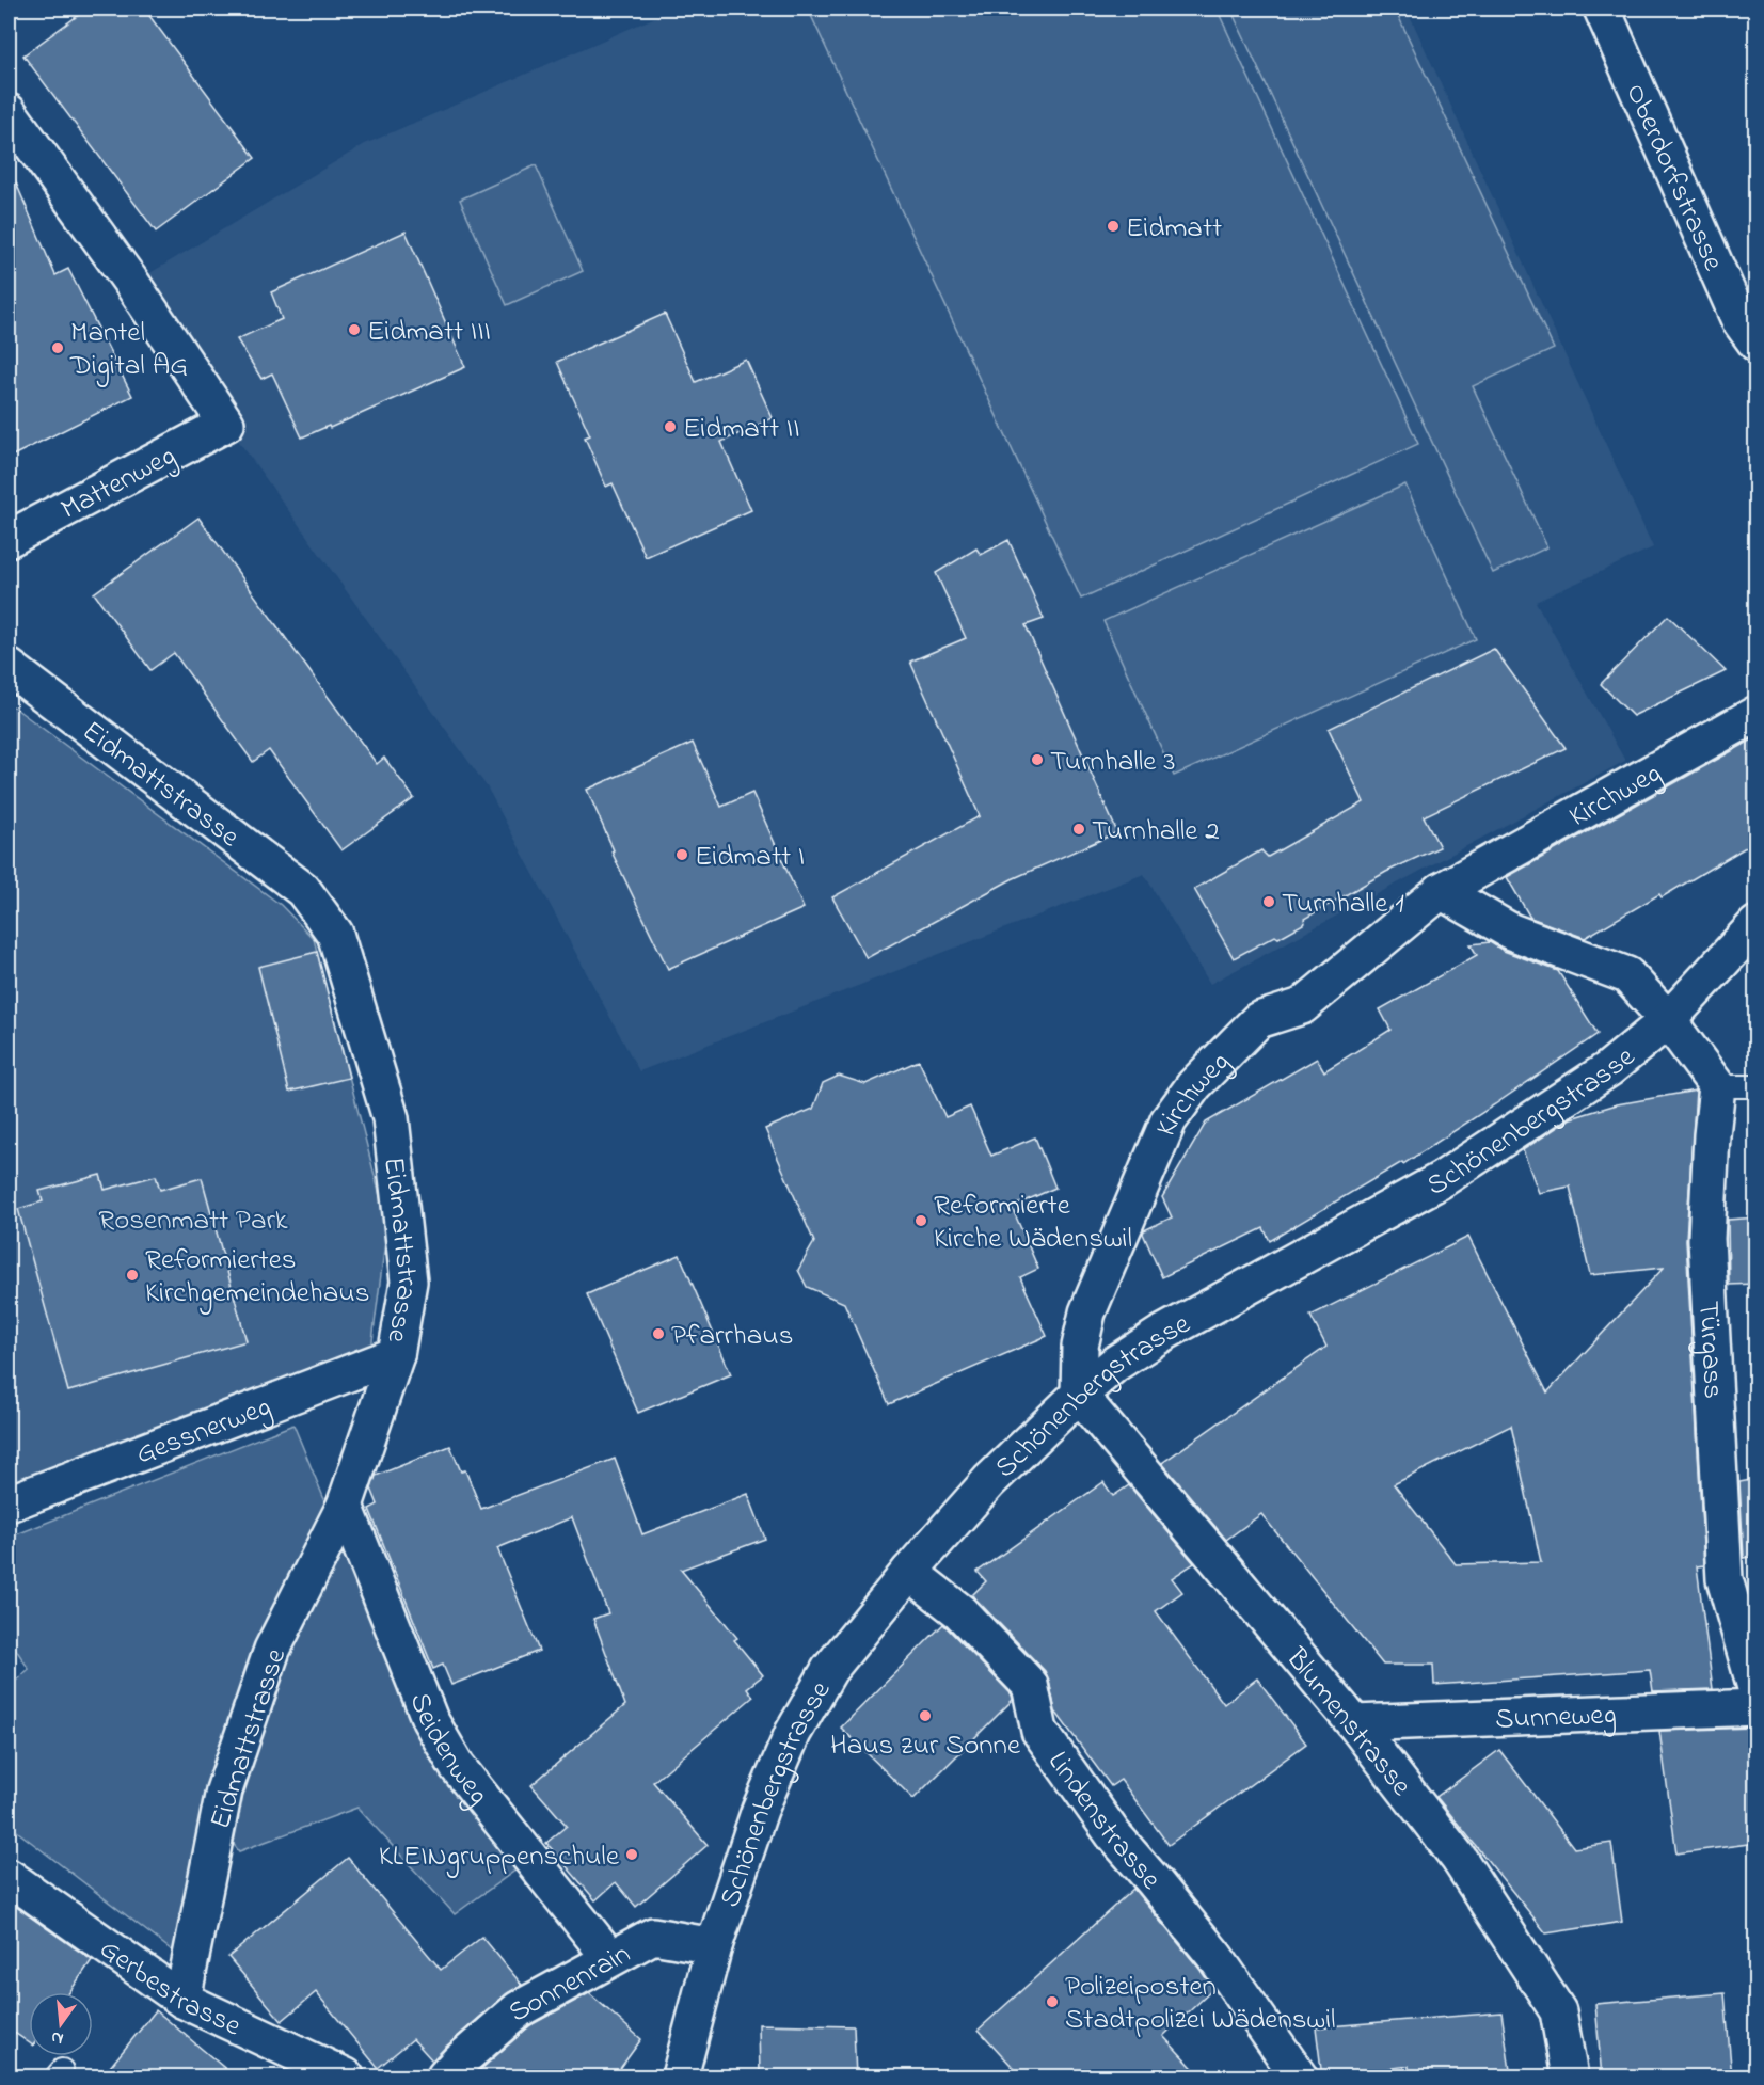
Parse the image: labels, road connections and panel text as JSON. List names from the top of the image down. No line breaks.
{"streets":{"street":["Oberdorfstrasse","Mattenweg","Eidmattstrasse","Kirchweg","Schönenbergstrasse","Türgass","Gessnerweg","Sunneweg","Blumenstrasse","Seidenweg","Lindenstrasse","Sonnenrain","Gerbestrasse"]},"crossings":[["Eidmattstrasse","Gessnerweg"],["Eidmattstrasse","Seidenweg"],["Eidmattstrasse","Gerbestrasse"],["Kirchweg","Schönenbergstrasse"],["Kirchweg","Blumenstrasse"],["Schönenbergstrasse","Blumenstrasse"],["Schönenbergstrasse","Lindenstrasse"],["Schönenbergstrasse","Sonnenrain"],["Sunneweg","Blumenstrasse"],["Seidenweg","Sonnenrain"]],"parks":["Rosenmatt Park"],"places":["Eidmatt","Eidmatt III","Mantel Digital AG","Eidmatt II","Turnhalle 3","Turnhalle 2","Eidmatt I","Turnhalle 1","Reformierte Kirche Wädenswil","Reformiertes Kirchgemeindehaus","Pfarrhaus","Haus zur Sonne","KLEINgruppenschule","Polizeiposten Stadtpolizei Wädenswil"],"north":"bottom"}
